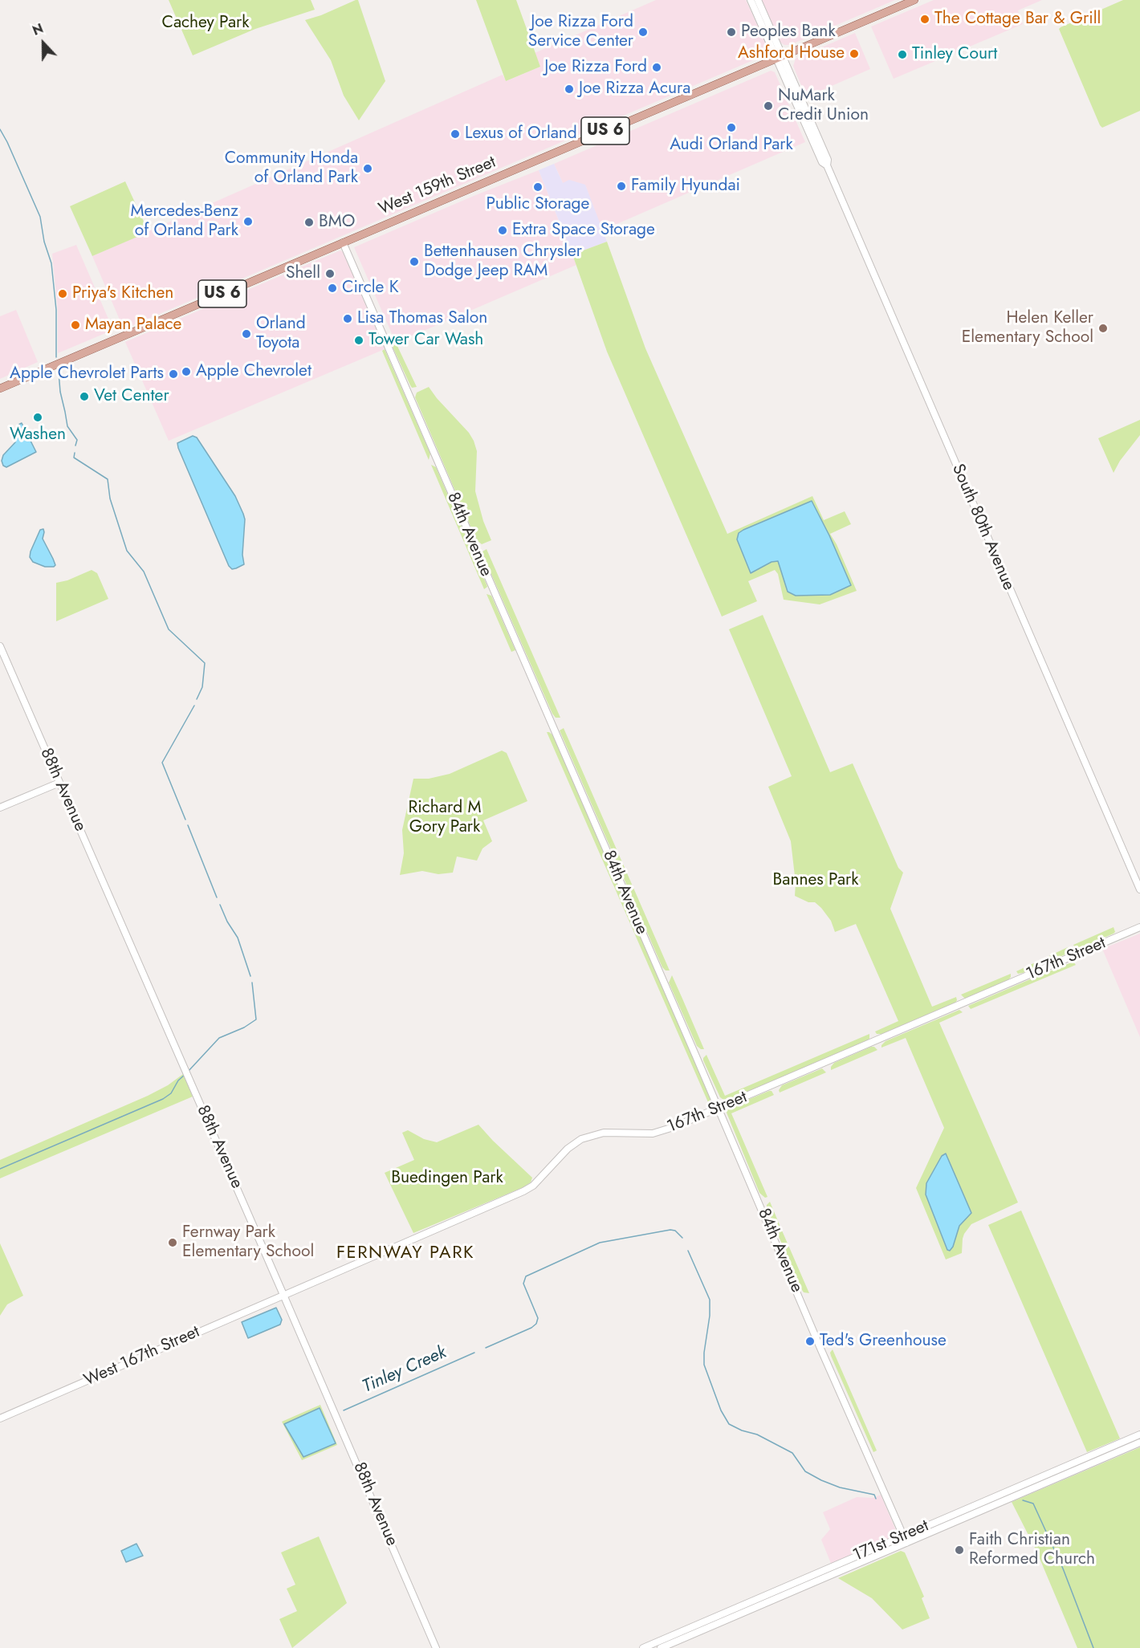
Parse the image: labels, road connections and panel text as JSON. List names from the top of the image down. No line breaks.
{"streets":{"main road":["US 6","West 159th Street"],"street":["South 80th Avenue","84th Avenue","88th Avenue","167th Street","West 167th Street","171st Street"]},"crossings":[["West 159th Street","South 80th Avenue"],["West 159th Street","84th Avenue"],["84th Avenue","167th Street"],["84th Avenue","171st Street"],["88th Avenue","167th Street"],["88th Avenue","West 167th Street"],["167th Street","West 167th Street"]],"districts":["FERNWAY PARK"],"water":["Tinley Creek"],"parks":["Cachey Park","Richard M Gory Park","Bannes Park","Buedingen Park"],"places":["The Cottage Bar & Grill","Joe Rizza Ford Service Center","Peoples Bank","Ashford House","Tinley Court","Joe Rizza Ford","Joe Rizza Acura","NuMark Credit Union","Audi Orland Park","Lexus of Orland","Community Honda of Orland Park","Family Hyundai","Public Storage","Mercedes-Benz of Orland Park","BMO","Extra Space Storage","Bettenhausen Chrysler Dodge Jeep RAM","Shell","Circle K","Priya's Kitchen","Lisa Thomas Salon","Mayan Palace","Helen Keller Elementary School","Orland Toyota","Tower Car Wash","Apple Chevrolet","Apple Chevrolet Parts","Vet Center","Washen","Fernway Park Elementary School","Ted's Greenhouse","Faith Christian Reformed Church"],"north":"top"}
